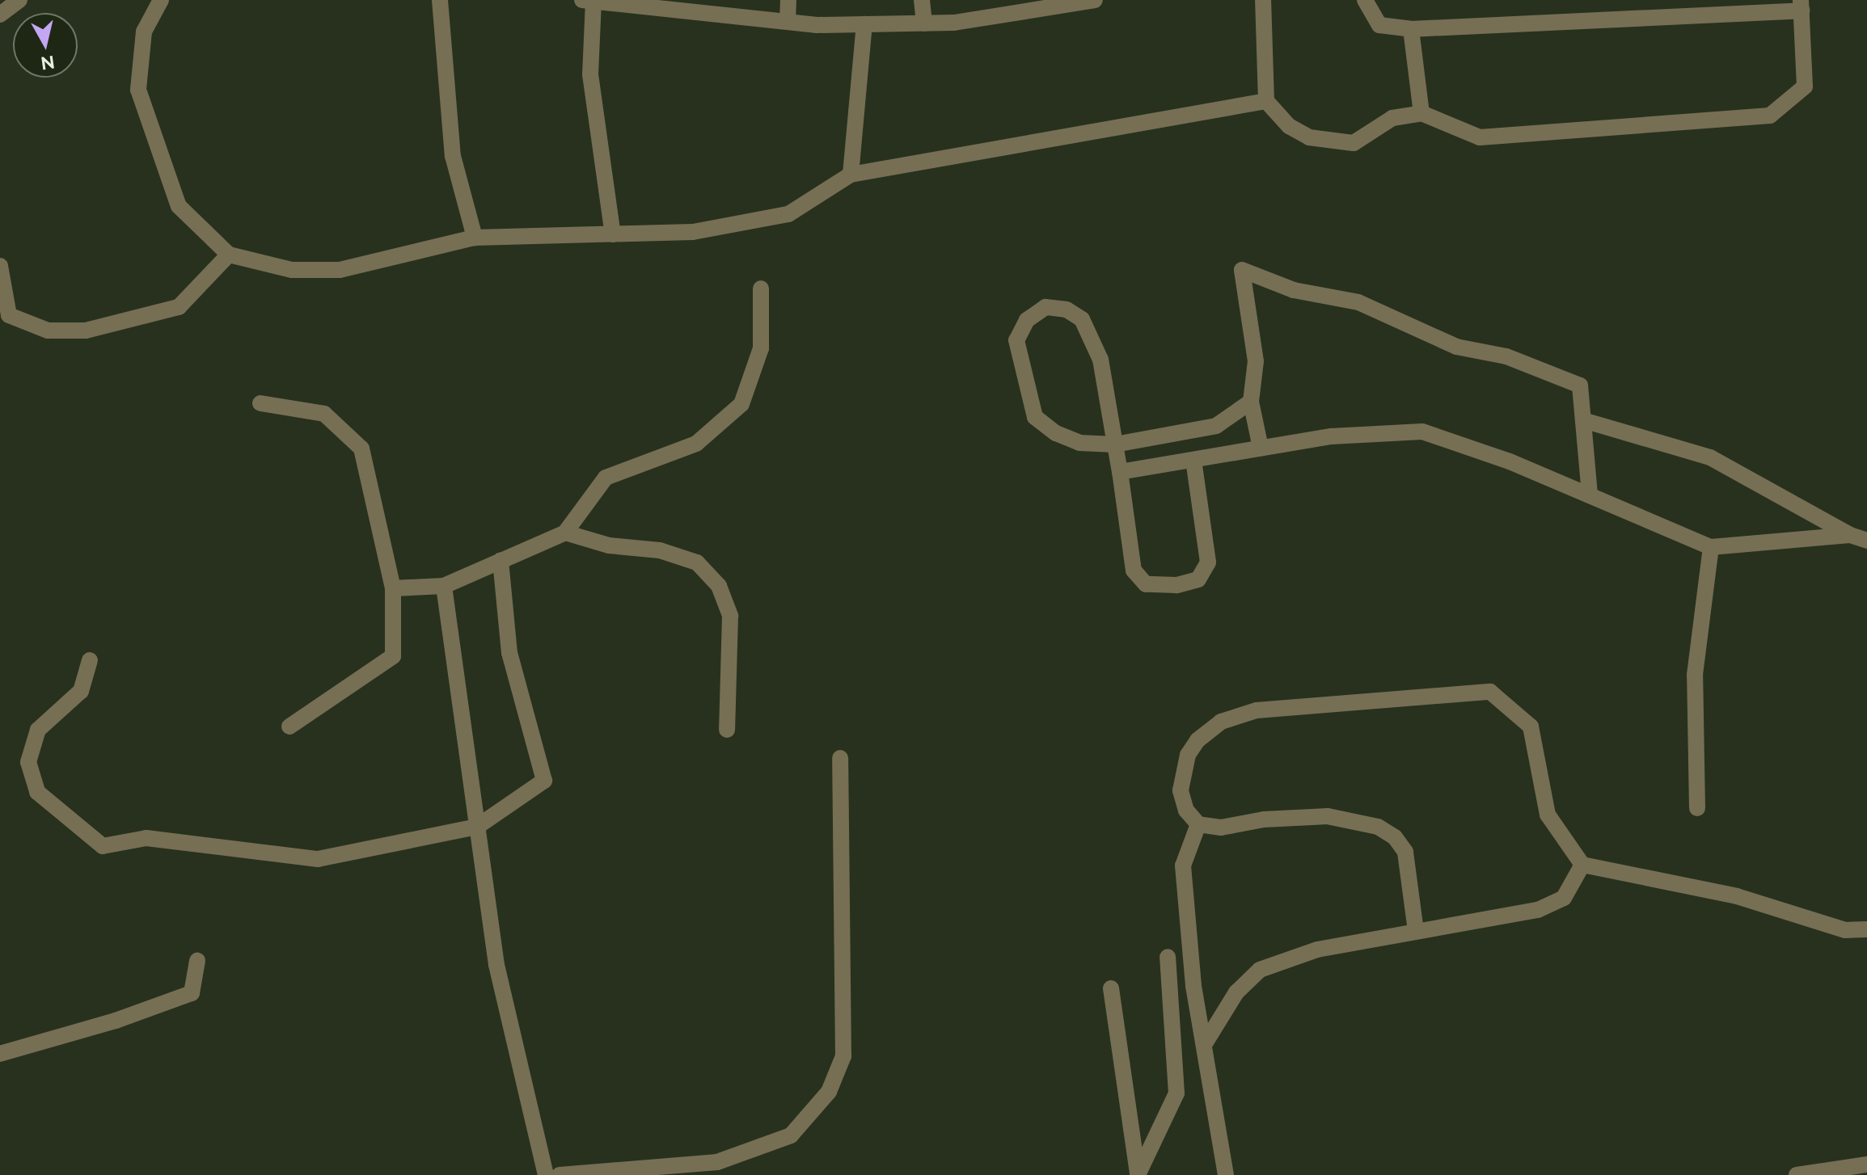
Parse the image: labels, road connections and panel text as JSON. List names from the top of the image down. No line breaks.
{"north":"bottom"}
